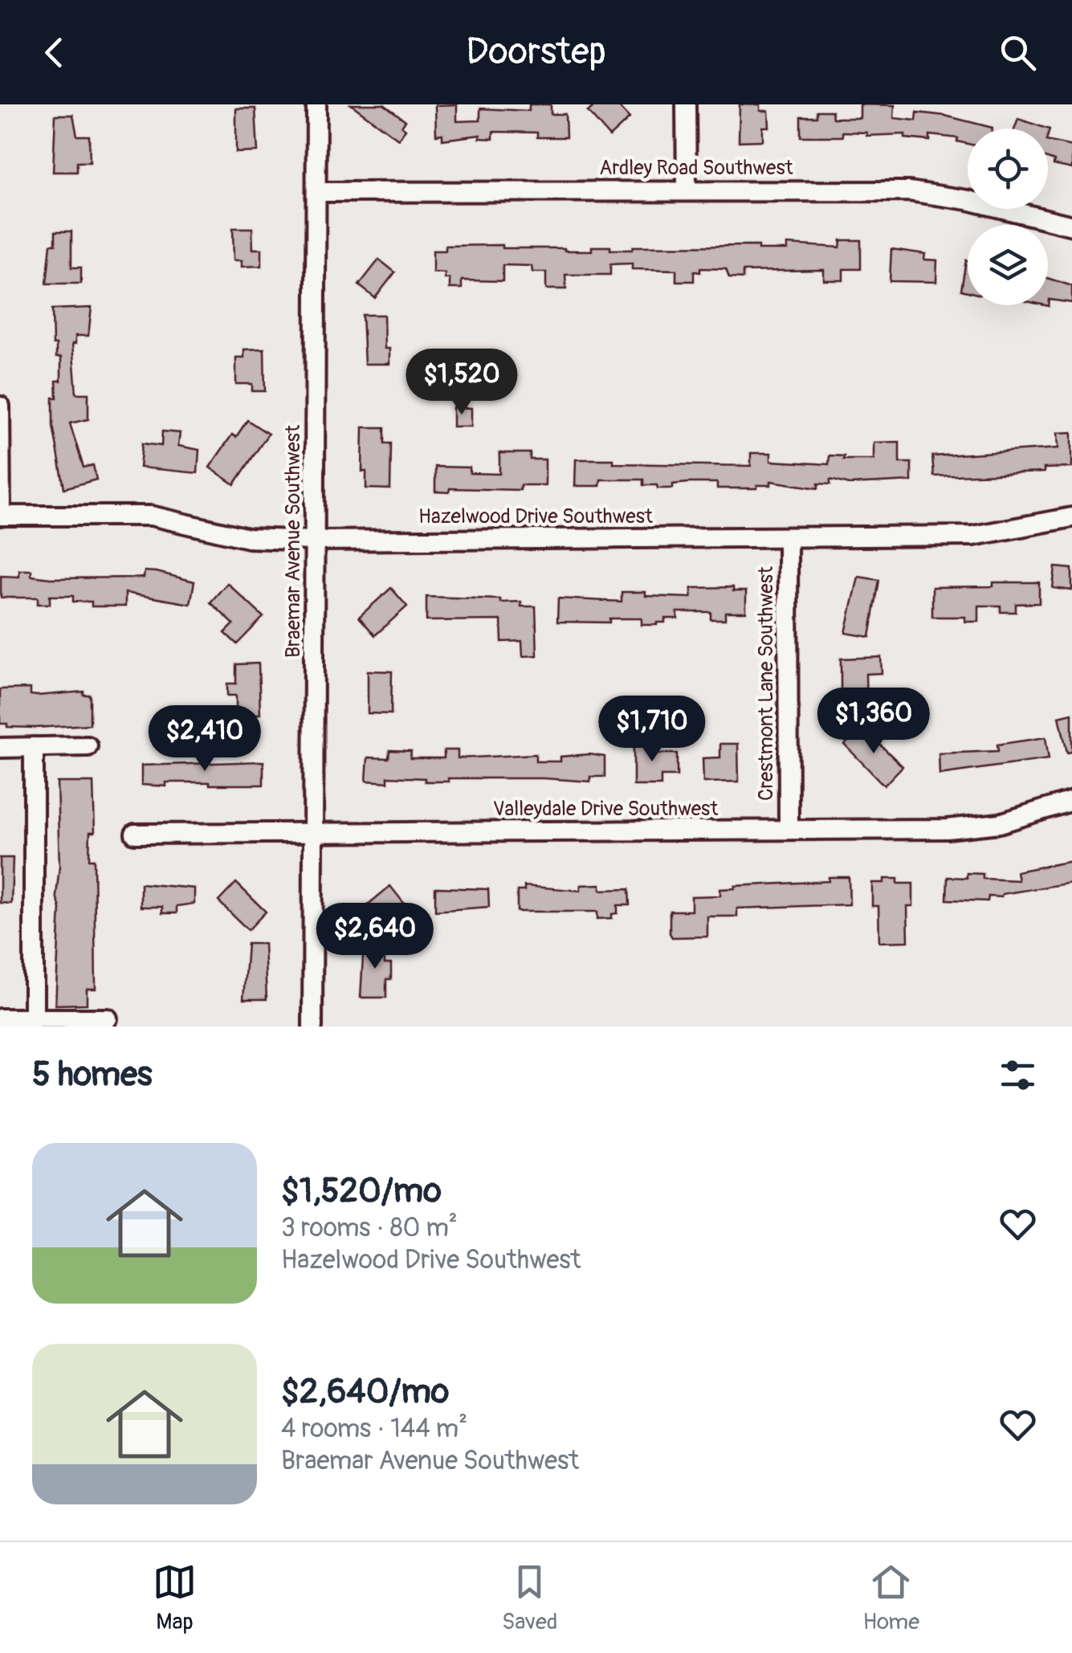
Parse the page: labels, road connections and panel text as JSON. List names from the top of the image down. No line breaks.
{"streets":{"street":["Ardley Road Southwest","Hazelwood Drive Southwest","Braemar Avenue Southwest","Crestmont Lane Southwest","Valleydale Drive Southwest"]},"crossings":[["Ardley Road Southwest","Braemar Avenue Southwest"],["Hazelwood Drive Southwest","Braemar Avenue Southwest"],["Hazelwood Drive Southwest","Crestmont Lane Southwest"],["Braemar Avenue Southwest","Valleydale Drive Southwest"],["Crestmont Lane Southwest","Valleydale Drive Southwest"]],"page":{"header":"Doorstep","price":["$1,520","$1,360","$1,710","$2,410","$2,640"],"heading":"5 homes","list":[{"name":"$1,520/mo","note":"3 rooms · 80 m² · Hazelwood Drive Southwest"},{"name":"$2,640/mo","note":"4 rooms · 144 m² · Braemar Avenue Southwest"}],"tabs":["Map","Saved","Home"]}}
